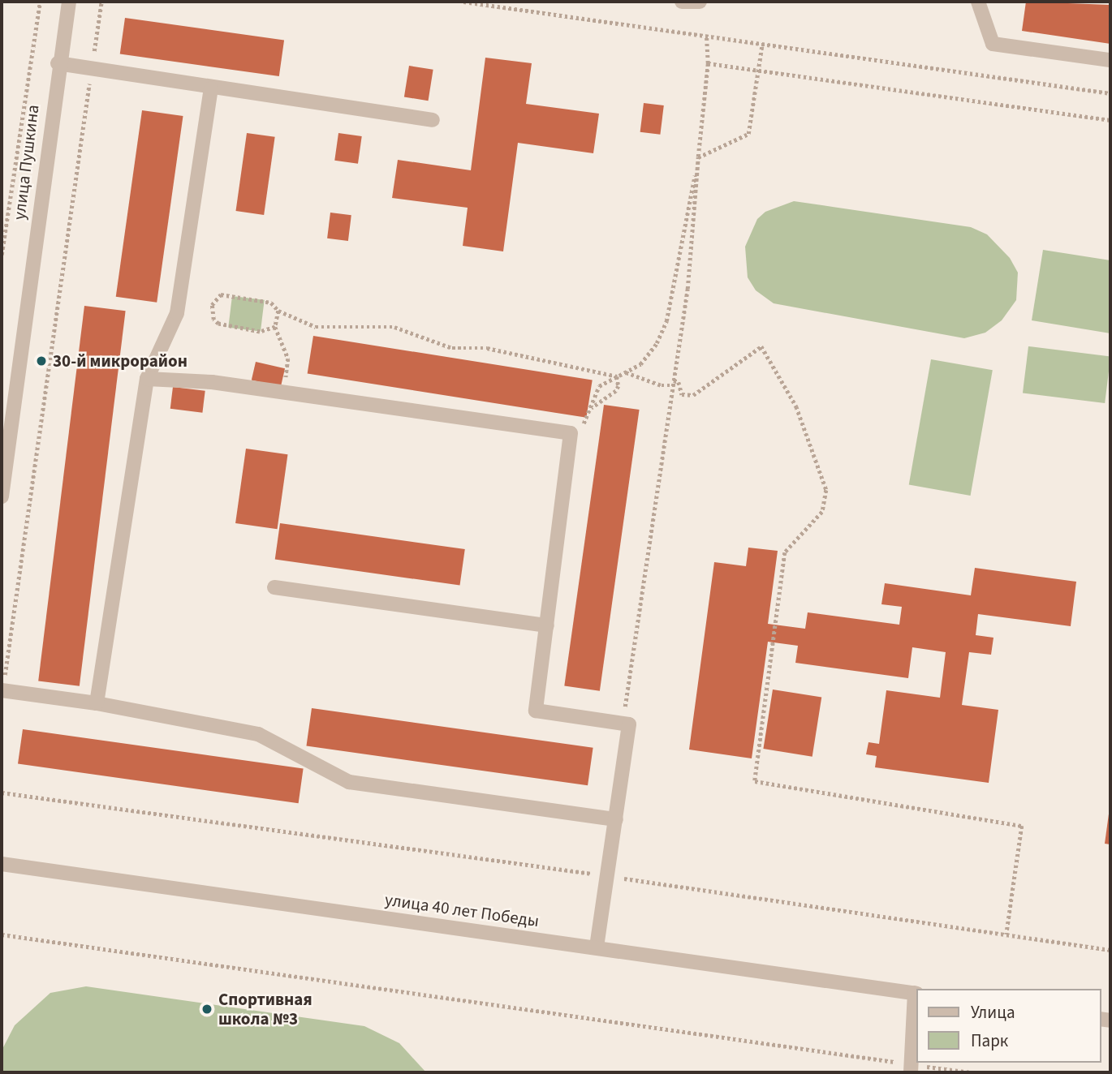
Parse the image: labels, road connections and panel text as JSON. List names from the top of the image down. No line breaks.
{"streets":{"street":["улица Пушкина","улица 40 лет Победы"]},"places":["30-й микрорайон","Спортивная школа №3"],"legend":["Улица","Парк"]}
